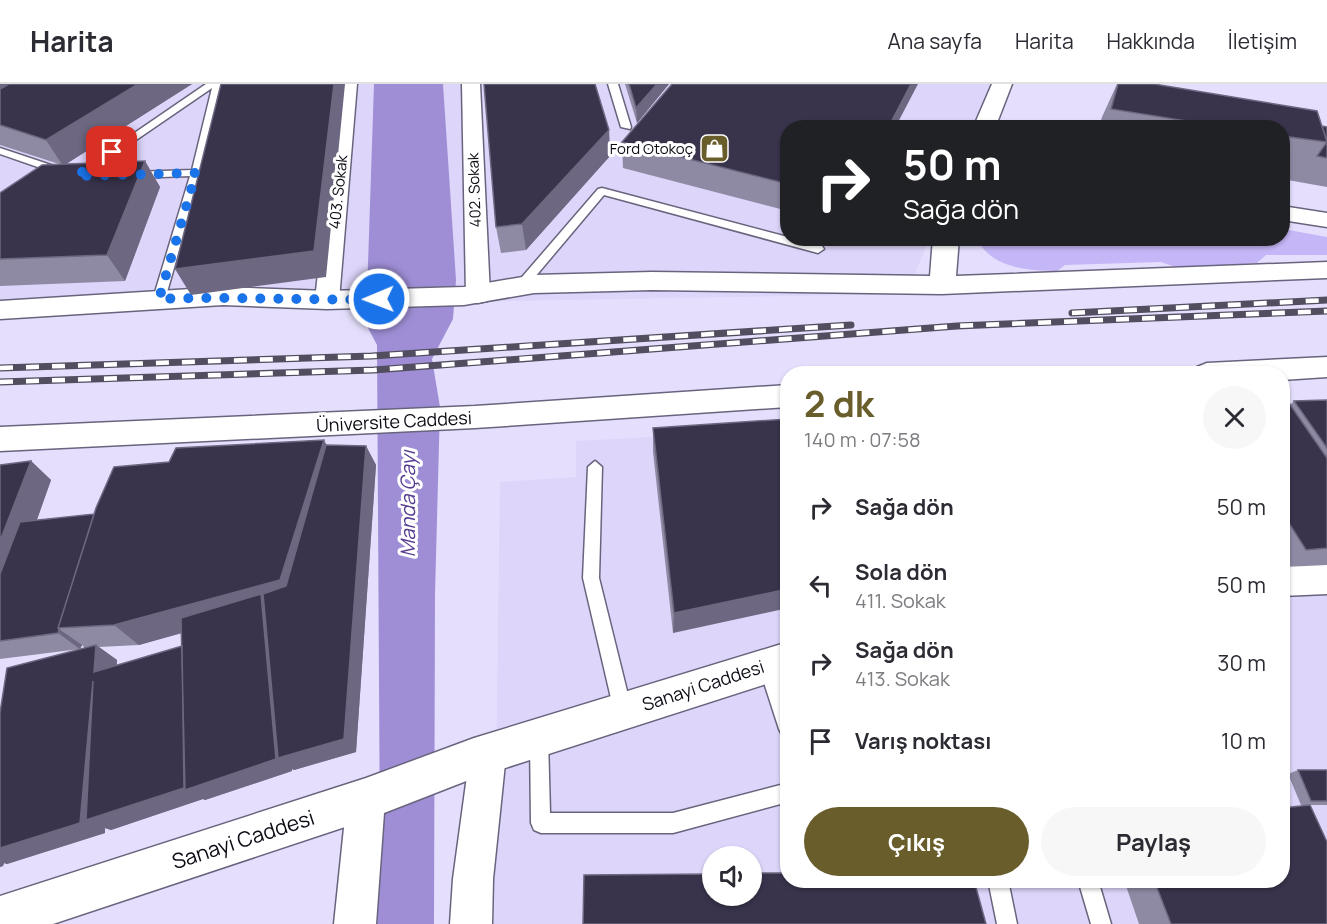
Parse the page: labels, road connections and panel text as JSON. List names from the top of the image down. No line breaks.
{"streets":{"main road":["Üniversite Caddesi","Sanayi Caddesi"],"street":["402. Sokak","403. Sokak"]},"water":["Manda Çayı"],"places":{"shop":["Ford Otokoç"]},"page":{"header":"Harita","nav":["Ana sayfa","Harita","Hakkında","İletişim"],"turn":["50 m","Sağa dön"],"heading":["2 dk","140 m · 07:58"],"list":[{"name":"Sağa dön","value":"50 m"},{"name":"Sola dön","note":"411. Sokak","value":"50 m"},{"name":"Sağa dön","note":"413. Sokak","value":"30 m"},{"name":"Varış noktası","value":"10 m"}],"buttons":["Çıkış","Paylaş"]}}
